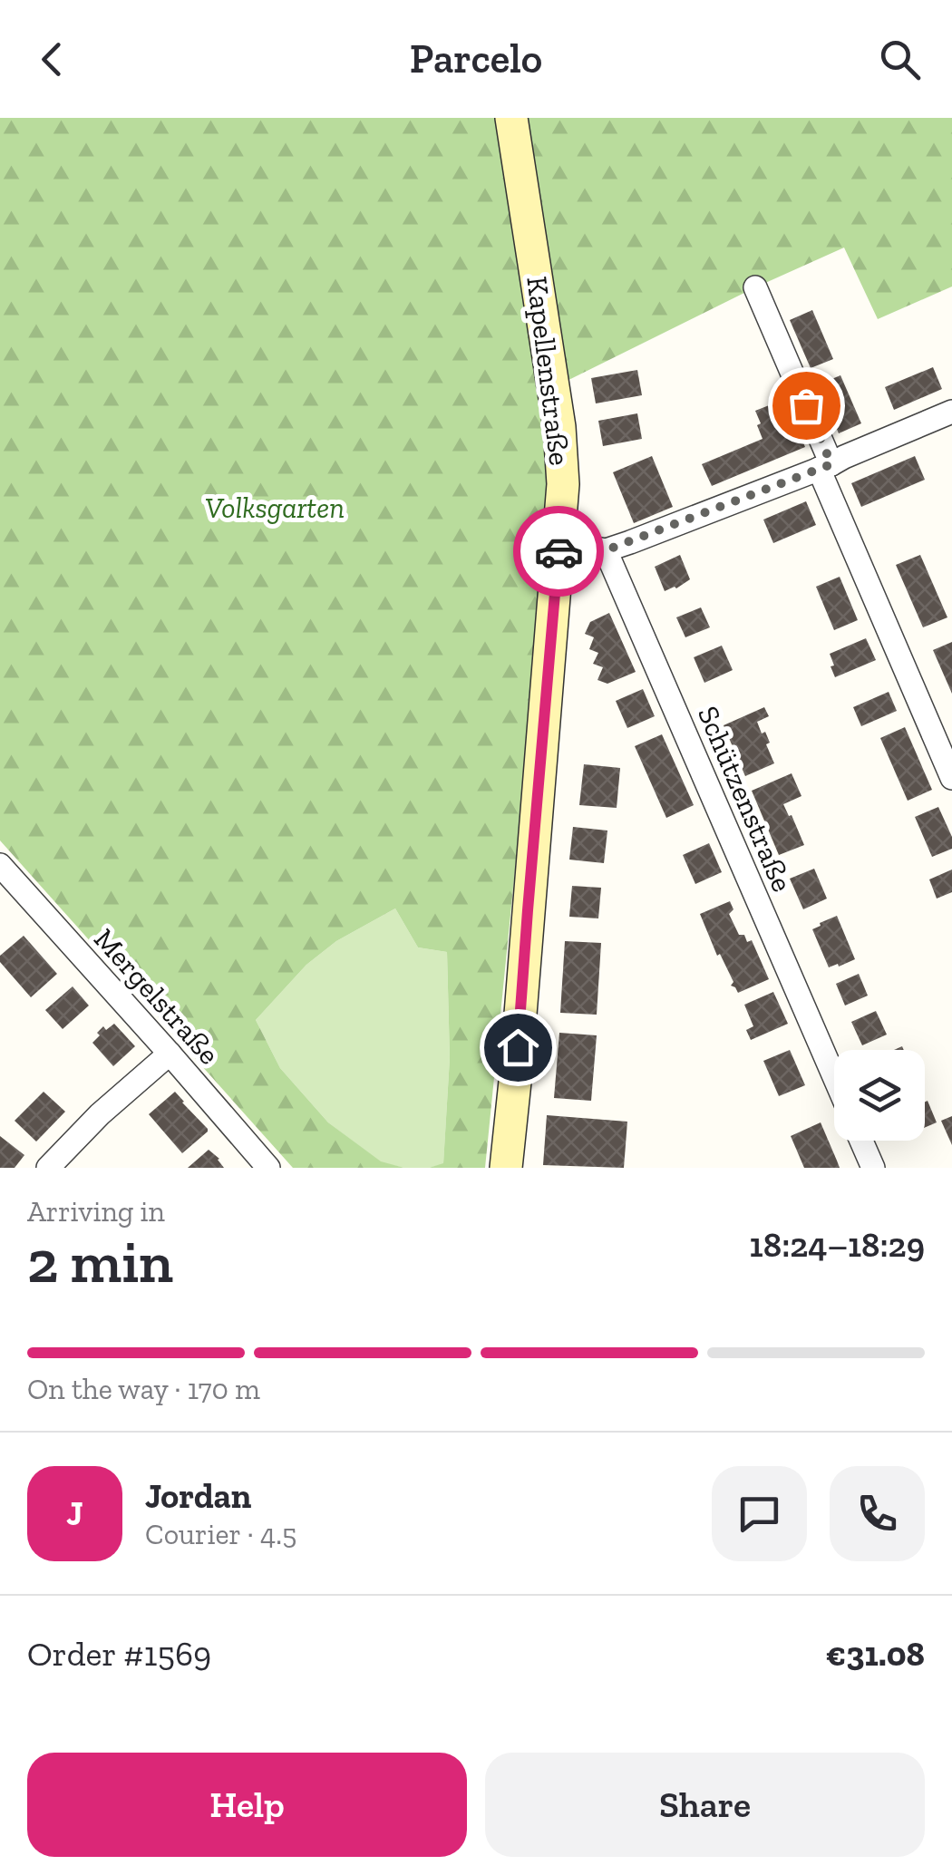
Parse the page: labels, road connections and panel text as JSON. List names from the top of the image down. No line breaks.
{"streets":{"street":["Kapellenstraße","Schützenstraße","Mergelstraße"]},"parks":["Volksgarten"],"page":{"header":"Parcelo","heading":["2 min","Arriving in","18:24–18:29"],"panel":["Jordan","Courier · 4.5","Order #1569","€31.08"],"bar":"On the way · 170 m","round":"J","buttons":["Help","Share"]}}
